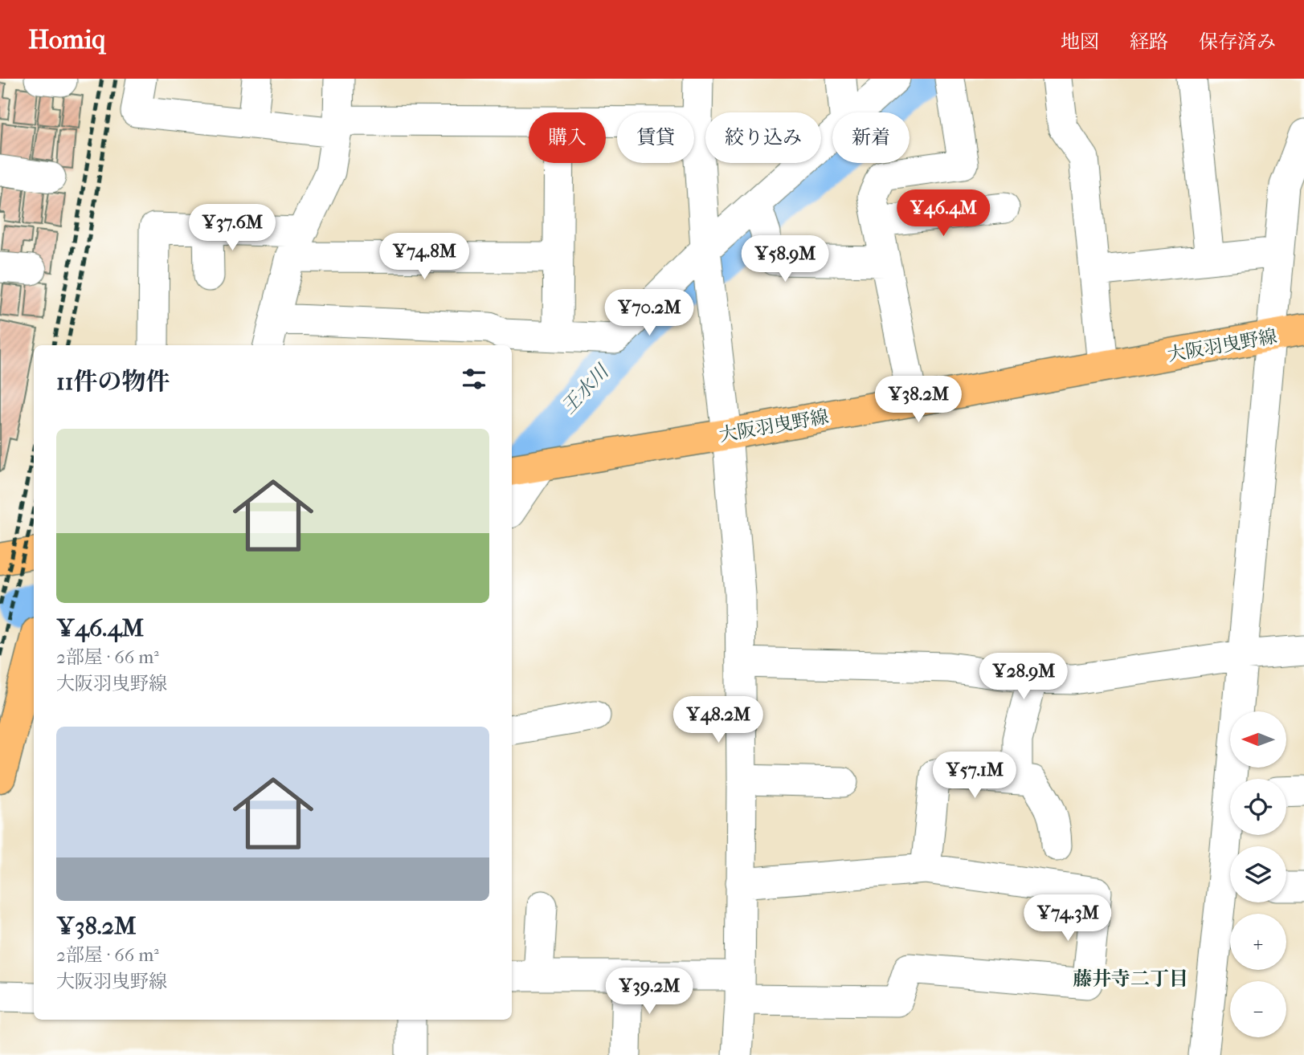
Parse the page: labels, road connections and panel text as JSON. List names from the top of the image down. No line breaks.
{"streets":{"main road":["大阪羽曳野線"]},"districts":["藤井寺二丁目"],"water":["王水川"],"north":"left","page":{"header":"Homiq","nav":["地図","経路","保存済み"],"chip":["購入","賃貸","絞り込み","新着"],"price":["¥46.4M","¥37.6M","¥74.8M","¥58.9M","¥70.2M","¥38.2M","¥28.9M","¥48.2M","¥57.1M","¥74.3M","¥39.2M"],"heading":"11件の物件","list":[{"name":"¥46.4M","note":"2部屋 · 66 m² · 大阪羽曳野線"},{"name":"¥38.2M","note":"2部屋 · 66 m² · 大阪羽曳野線"}],"map_buttons":["+","−"]}}
